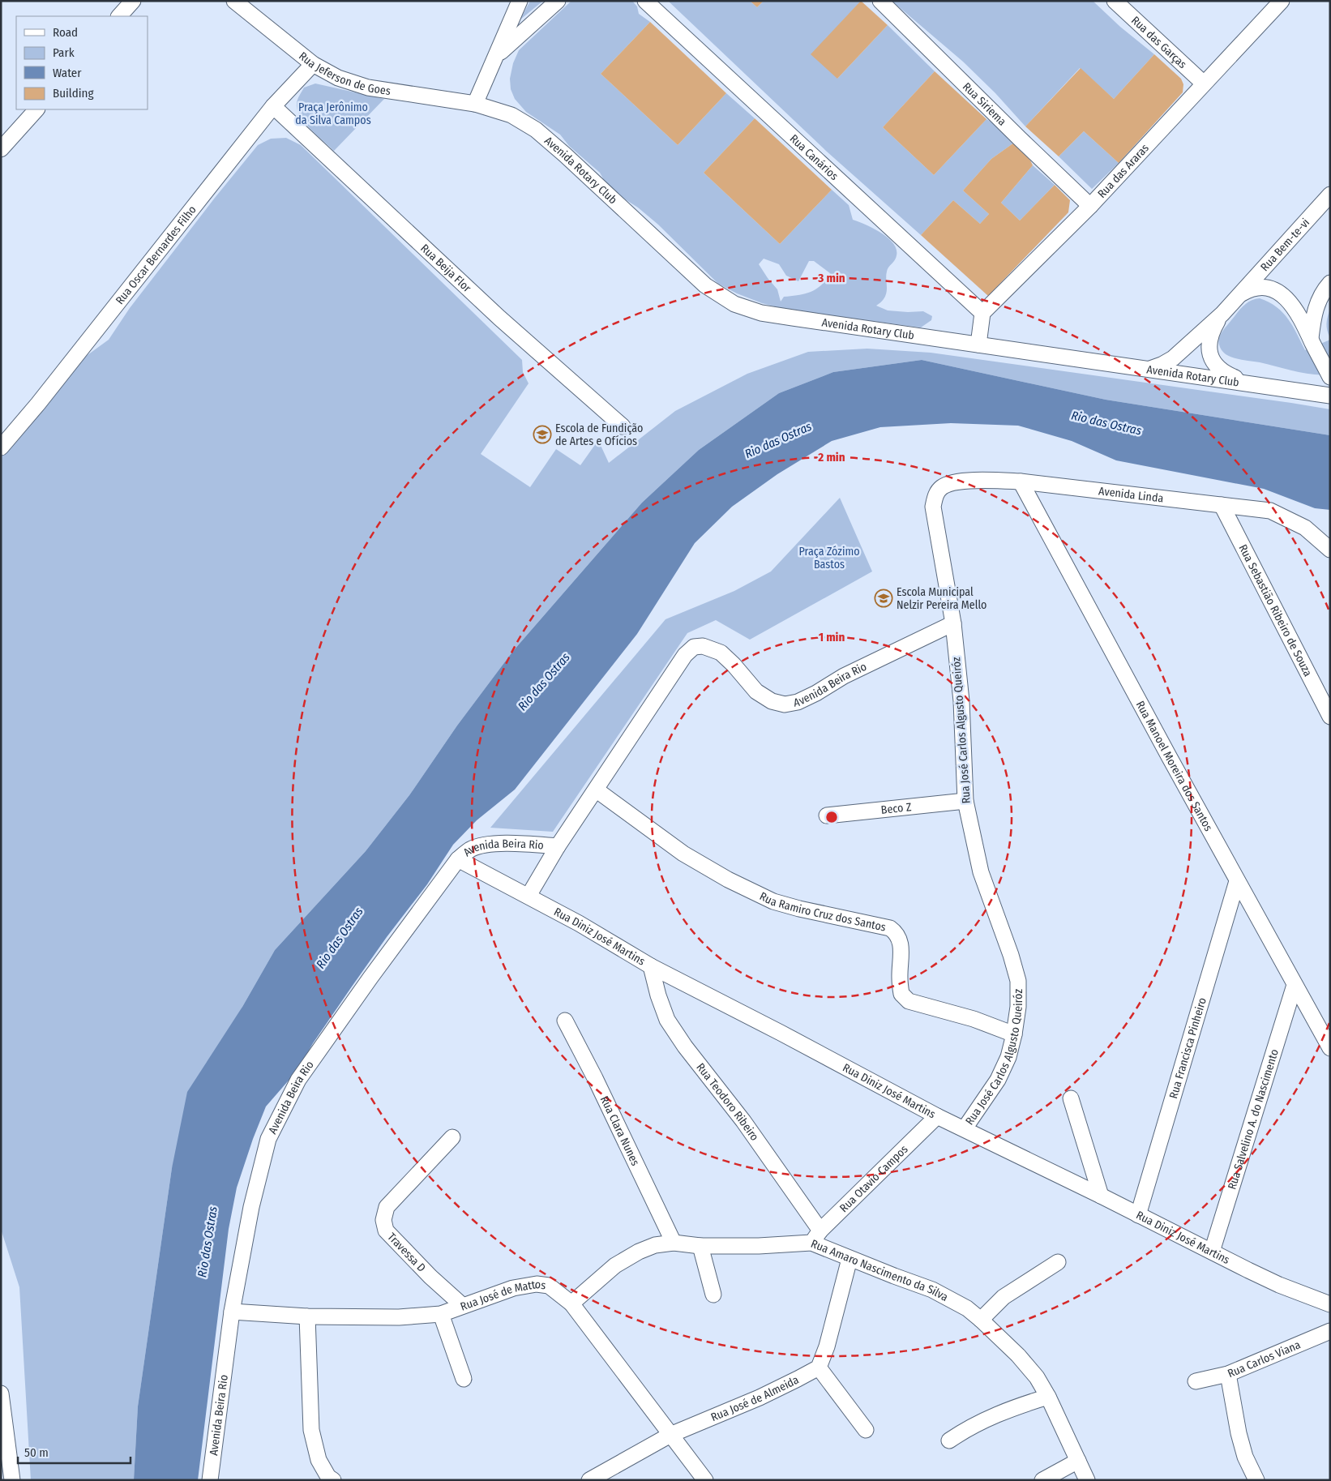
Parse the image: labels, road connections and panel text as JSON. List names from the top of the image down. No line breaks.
{"streets":{"street":["Rua das Garças","Rua Jeferson de Goes","Rua Siriema","Rua Canários","Avenida Rotary Club","Rua das Araras","Rua Bem-te-vi","Rua Oscar Bernardes Filho","Rua Beija Flor","Avenida Linda","Rua Sebastião Ribeiro de Souza","Avenida Beira Rio","Rua José Carlos Algusto Queiróz","Rua Manoel Moreira dos Santos","Beco Z","Rua Ramiro Cruz dos Santos","Rua Diniz José Martins","Rua Francisca Pinheiro","Rua Teodoro Ribeiro","Rua Salvelino A. do Nascimento","Rua Clara Nunes","Rua Otavio Campos","Travessa D","Rua Amaro Nascimento da Silva","Rua José de Mattos","Rua Carlos Viana","Rua José de Almeida"]},"crossings":[["Rua das Garças","Rua das Araras"],["Rua Jeferson de Goes","Avenida Rotary Club"],["Rua Jeferson de Goes","Rua Oscar Bernardes Filho"],["Rua Siriema","Rua das Araras"],["Rua Canários","Rua das Araras"],["Rua Oscar Bernardes Filho","Rua Beija Flor"],["Avenida Linda","Rua Sebastião Ribeiro de Souza"],["Avenida Linda","Rua José Carlos Algusto Queiróz"],["Avenida Linda","Rua Manoel Moreira dos Santos"],["Avenida Beira Rio","Rua José Carlos Algusto Queiróz"],["Avenida Beira Rio","Rua Ramiro Cruz dos Santos"],["Avenida Beira Rio","Rua Diniz José Martins"],["Avenida Beira Rio","Rua José de Mattos"],["Rua José Carlos Algusto Queiróz","Beco Z"],["Rua José Carlos Algusto Queiróz","Rua Ramiro Cruz dos Santos"],["Rua José Carlos Algusto Queiróz","Rua Diniz José Martins"],["Rua Manoel Moreira dos Santos","Rua Francisca Pinheiro"],["Rua Manoel Moreira dos Santos","Rua Salvelino A. do Nascimento"],["Rua Diniz José Martins","Rua Francisca Pinheiro"],["Rua Diniz José Martins","Rua Teodoro Ribeiro"],["Rua Diniz José Martins","Rua Salvelino A. do Nascimento"],["Rua Diniz José Martins","Rua Otavio Campos"],["Rua Teodoro Ribeiro","Rua Otavio Campos"],["Rua Clara Nunes","Rua Amaro Nascimento da Silva"],["Rua Otavio Campos","Rua Amaro Nascimento da Silva"],["Travessa D","Rua José de Mattos"],["Rua Amaro Nascimento da Silva","Rua José de Mattos"],["Rua José de Mattos","Rua José de Almeida"]],"water":["Rio das Ostras"],"parks":["Praça Jerônimo da Silva Campos","Praça Zózimo Bastos"],"places":{"school or university":["Escola de Fundição de Artes e Ofícios","Escola Municipal Nelzir Pereira Mello"]},"legend":["Road","Park","Water","Building"],"scale_bar":"50 m","rings":["3 min","2 min","1 min"]}
